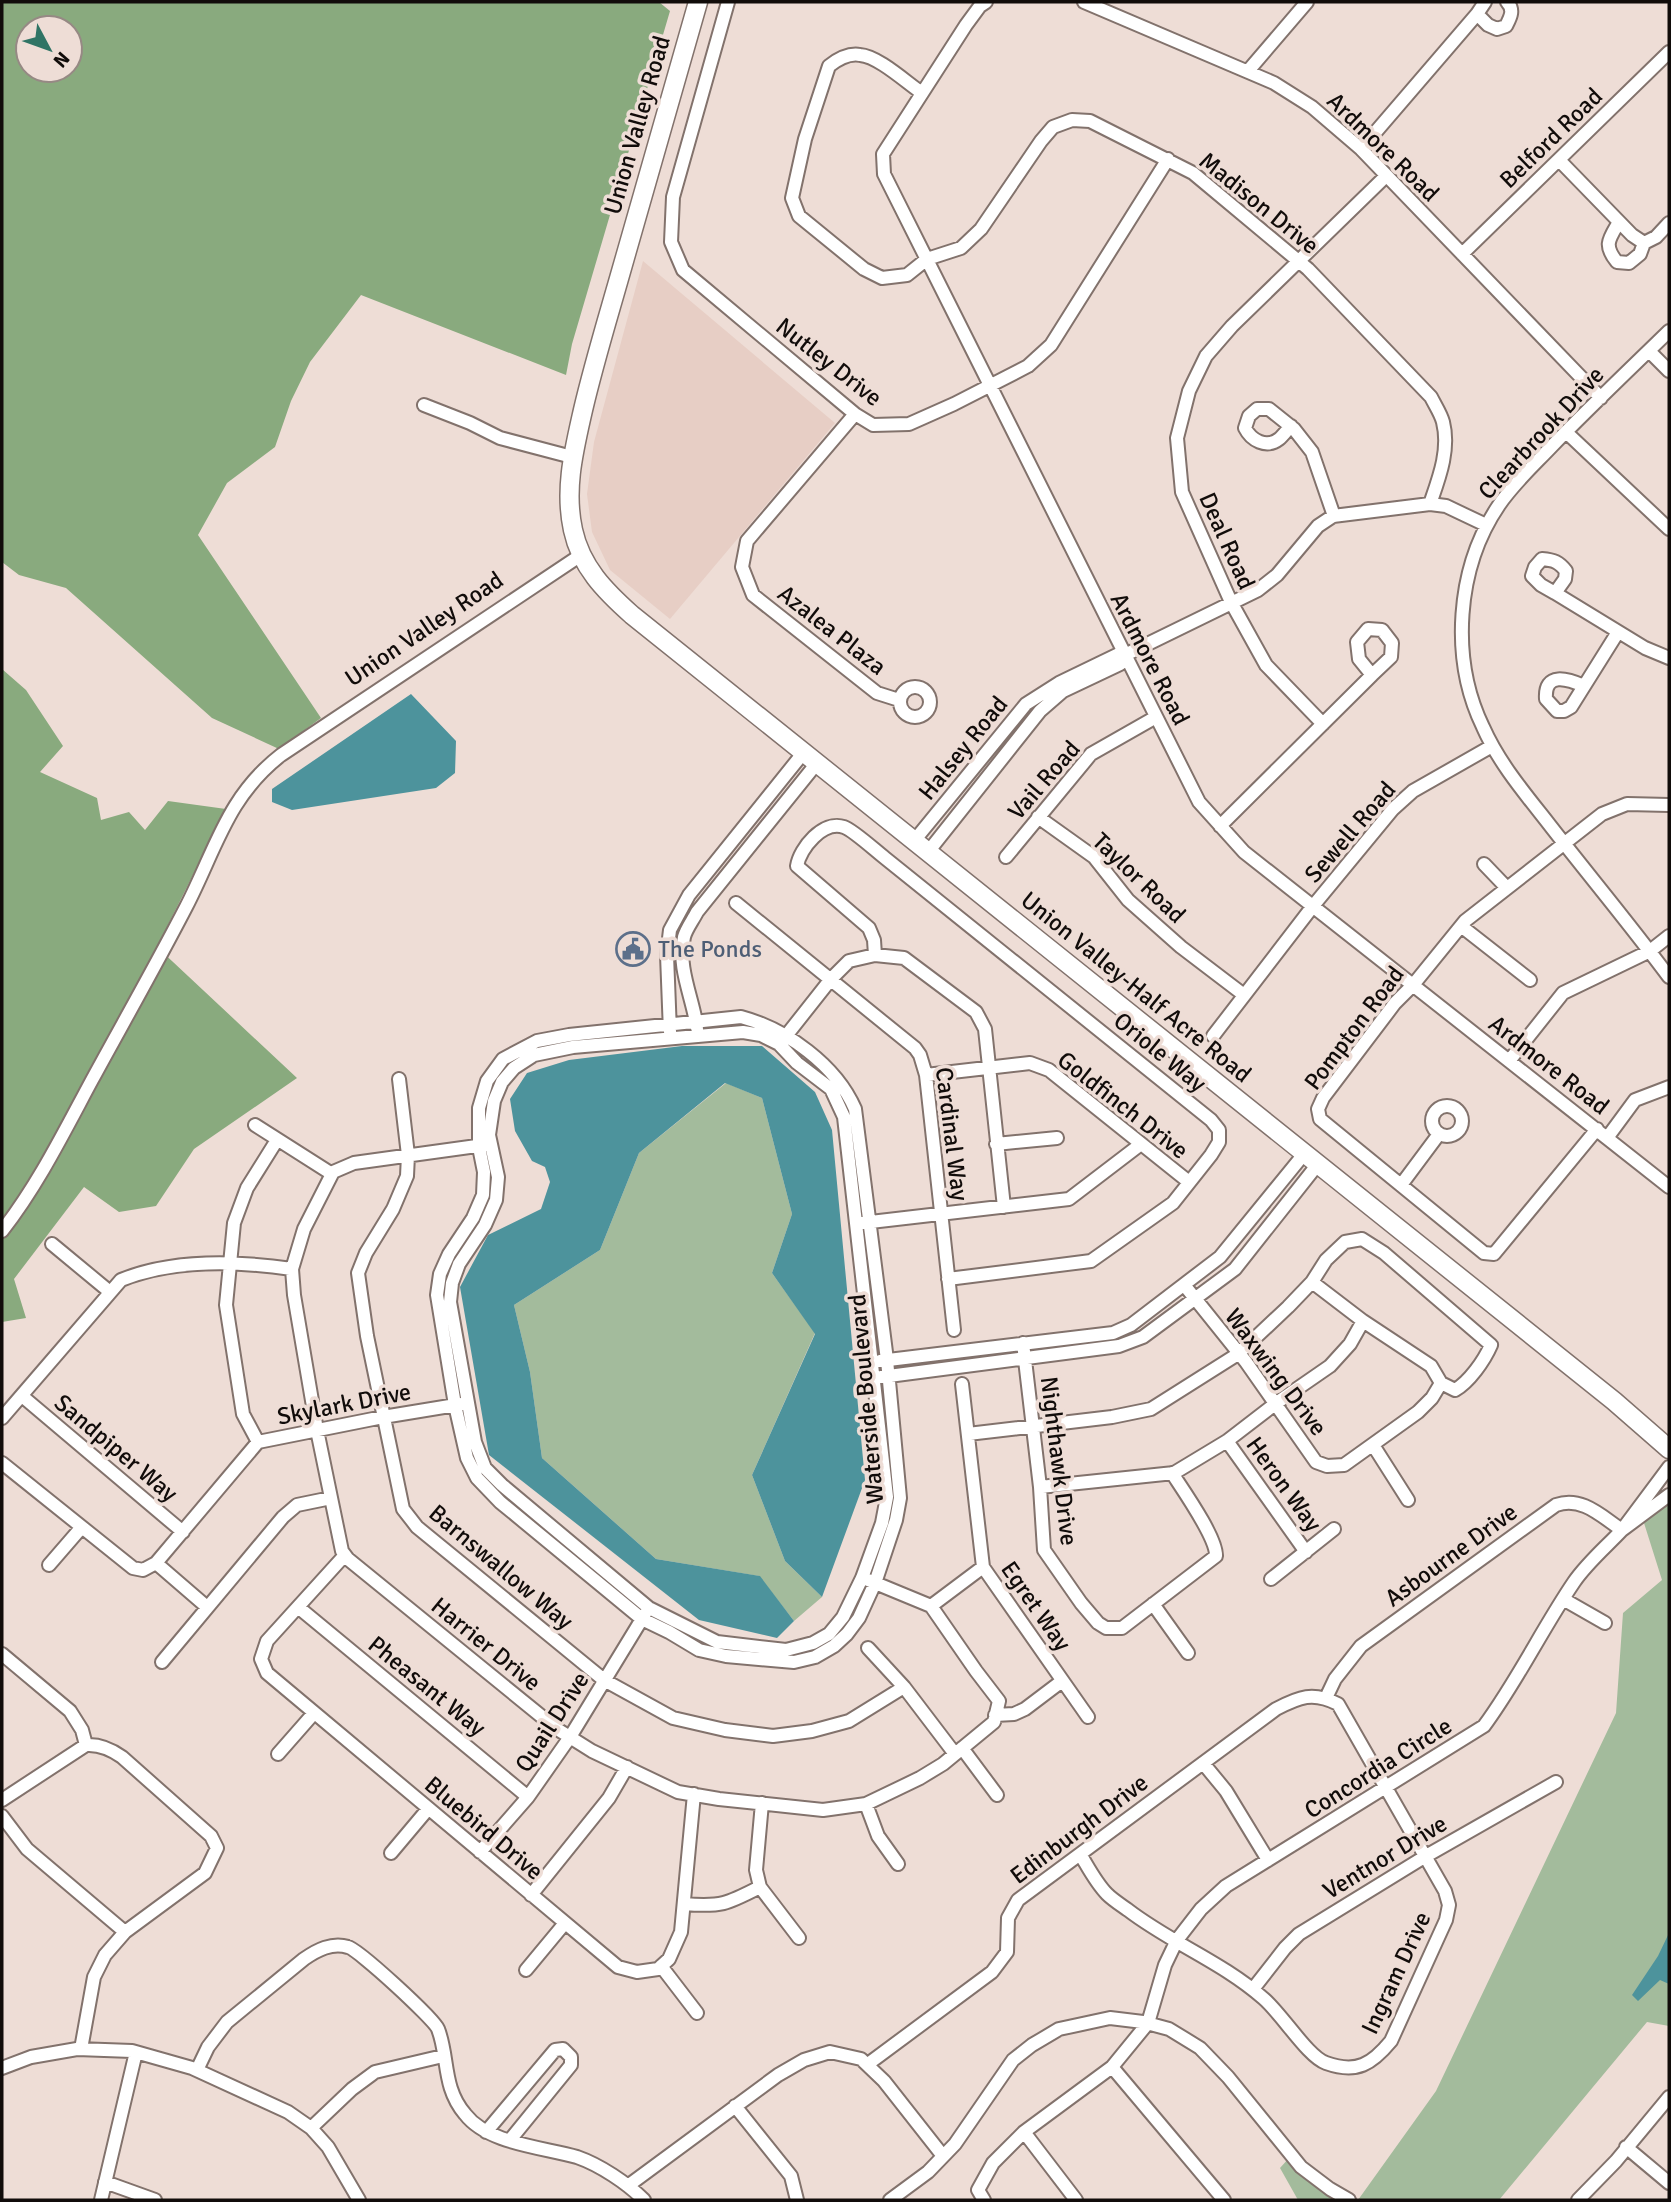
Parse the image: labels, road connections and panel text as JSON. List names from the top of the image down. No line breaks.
{"streets":{"street":["Union Valley Road","Belford Road","Ardmore Road","Madison Drive","Nutley Drive","Clearbrook Drive","Deal Road","Azalea Plaza","Halsey Road","Vail Road","Sewell Road","Taylor Road","Union Valley-Half Acre Road","Pompton Road","Oriole Way","Goldfinch Drive","Cardinal Way","Waxwing Drive","Waterside Boulevard","Skylark Drive","Sandpiper Way","Nighthawk Drive","Heron Way","Asbourne Drive","Barnswallow Way","Egret Way","Harrier Drive","Pheasant Way","Quail Drive","Concordia Circle","Bluebird Drive","Edinburgh Drive","Ventnor Drive","Ingram Drive"]},"crossings":[["Union Valley Road","Union Valley-Half Acre Road"],["Belford Road","Ardmore Road"],["Ardmore Road","Madison Drive"],["Ardmore Road","Nutley Drive"],["Ardmore Road","Clearbrook Drive"],["Ardmore Road","Deal Road"],["Ardmore Road","Halsey Road"],["Ardmore Road","Vail Road"],["Ardmore Road","Sewell Road"],["Ardmore Road","Pompton Road"],["Madison Drive","Nutley Drive"],["Madison Drive","Deal Road"],["Nutley Drive","Azalea Plaza"],["Clearbrook Drive","Sewell Road"],["Clearbrook Drive","Pompton Road"],["Deal Road","Halsey Road"],["Halsey Road","Union Valley-Half Acre Road"],["Vail Road","Taylor Road"],["Sewell Road","Taylor Road"],["Oriole Way","Goldfinch Drive"],["Oriole Way","Cardinal Way"],["Goldfinch Drive","Cardinal Way"],["Waterside Boulevard","Skylark Drive"],["Waterside Boulevard","Quail Drive"],["Skylark Drive","Sandpiper Way"],["Skylark Drive","Barnswallow Way"],["Asbourne Drive","Concordia Circle"],["Asbourne Drive","Edinburgh Drive"],["Asbourne Drive","Ingram Drive"],["Barnswallow Way","Quail Drive"],["Harrier Drive","Quail Drive"],["Harrier Drive","Bluebird Drive"],["Pheasant Way","Quail Drive"],["Pheasant Way","Bluebird Drive"],["Quail Drive","Bluebird Drive"],["Concordia Circle","Ingram Drive"],["Edinburgh Drive","Ingram Drive"],["Ventnor Drive","Ingram Drive"]],"places":{"public building":["The Ponds"]},"north":"bottom right"}
